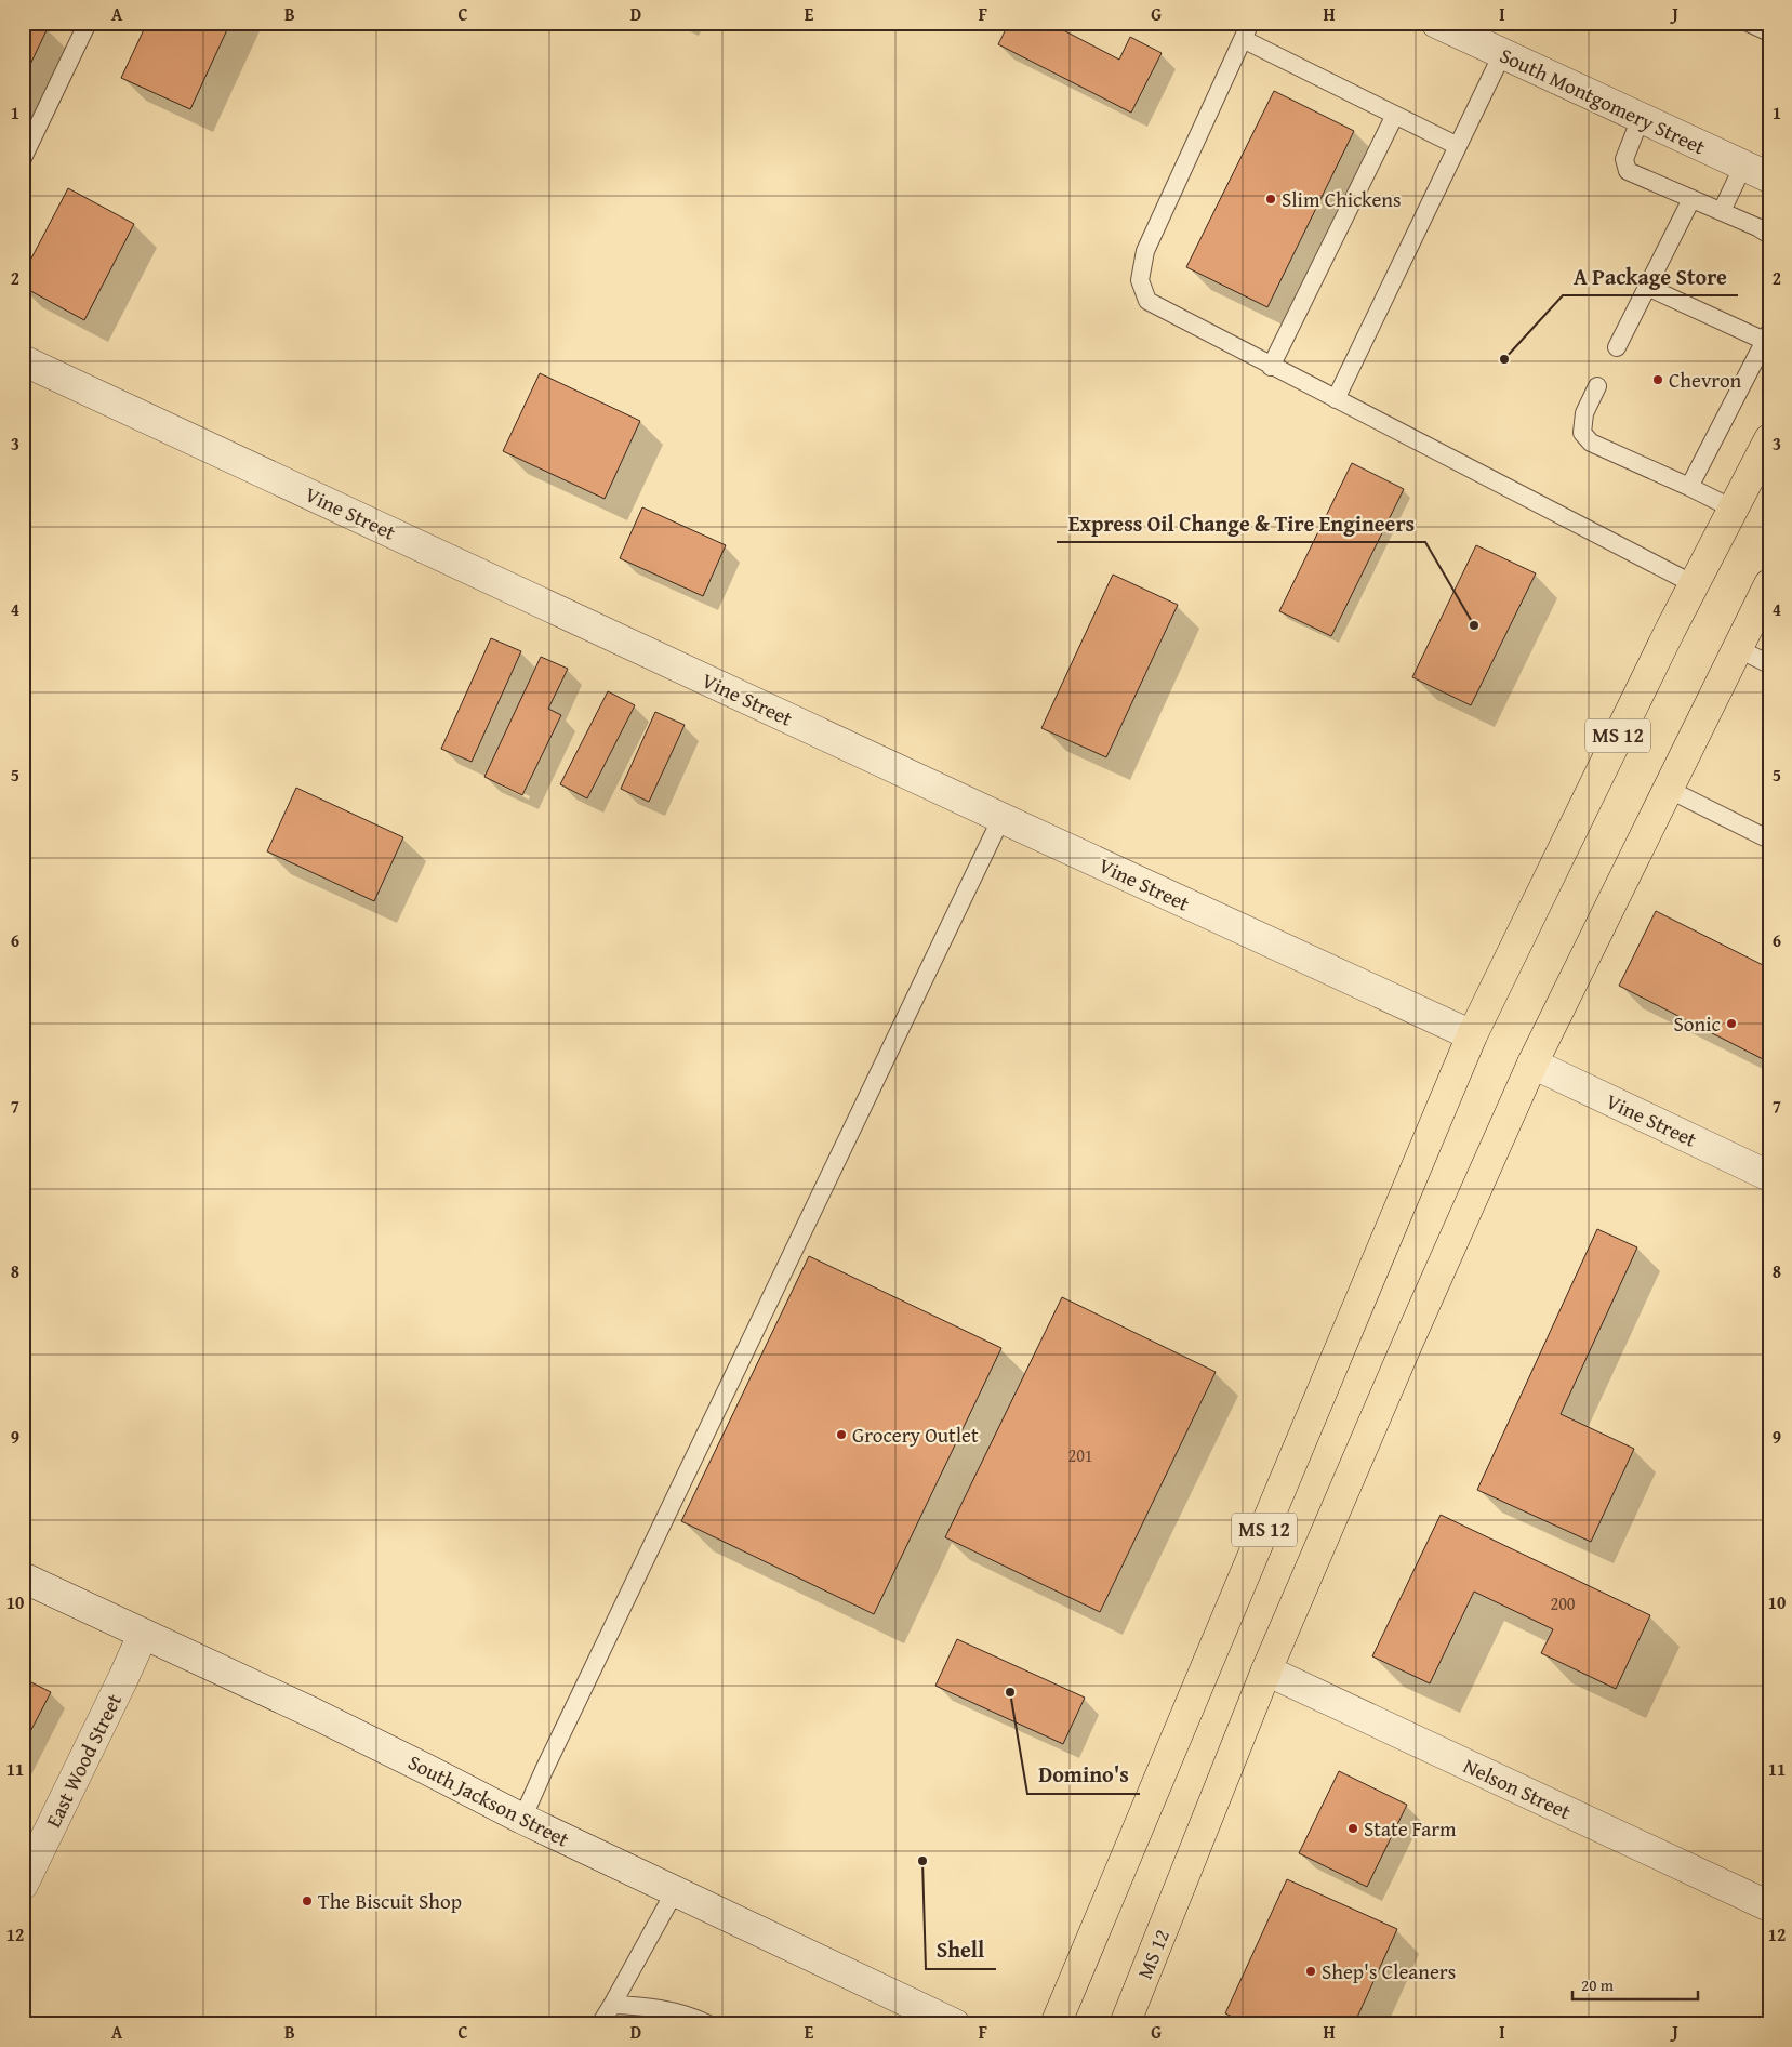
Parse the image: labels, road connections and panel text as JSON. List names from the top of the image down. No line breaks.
{"streets":{"main road":["MS 12"],"street":["South Montgomery Street","Vine Street","East Wood Street","Nelson Street","South Jackson Street"]},"crossings":[["Vine Street","MS 12"],["MS 12","Nelson Street"],["East Wood Street","South Jackson Street"]],"places":["Slim Chickens","A Package Store","Chevron","Express Oil Change & Tire Engineers","Sonic","Grocery Outlet","Domino's","State Farm","Shell","The Biscuit Shop","Shep's Cleaners"],"house_numbers":["201","200"],"scale_bar":"20 m","grid":{"columns":["A","B","C","D","E","F","G","H","I","J"],"rows":["1","2","3","4","5","6","7","8","9","10","11","12"]}}
